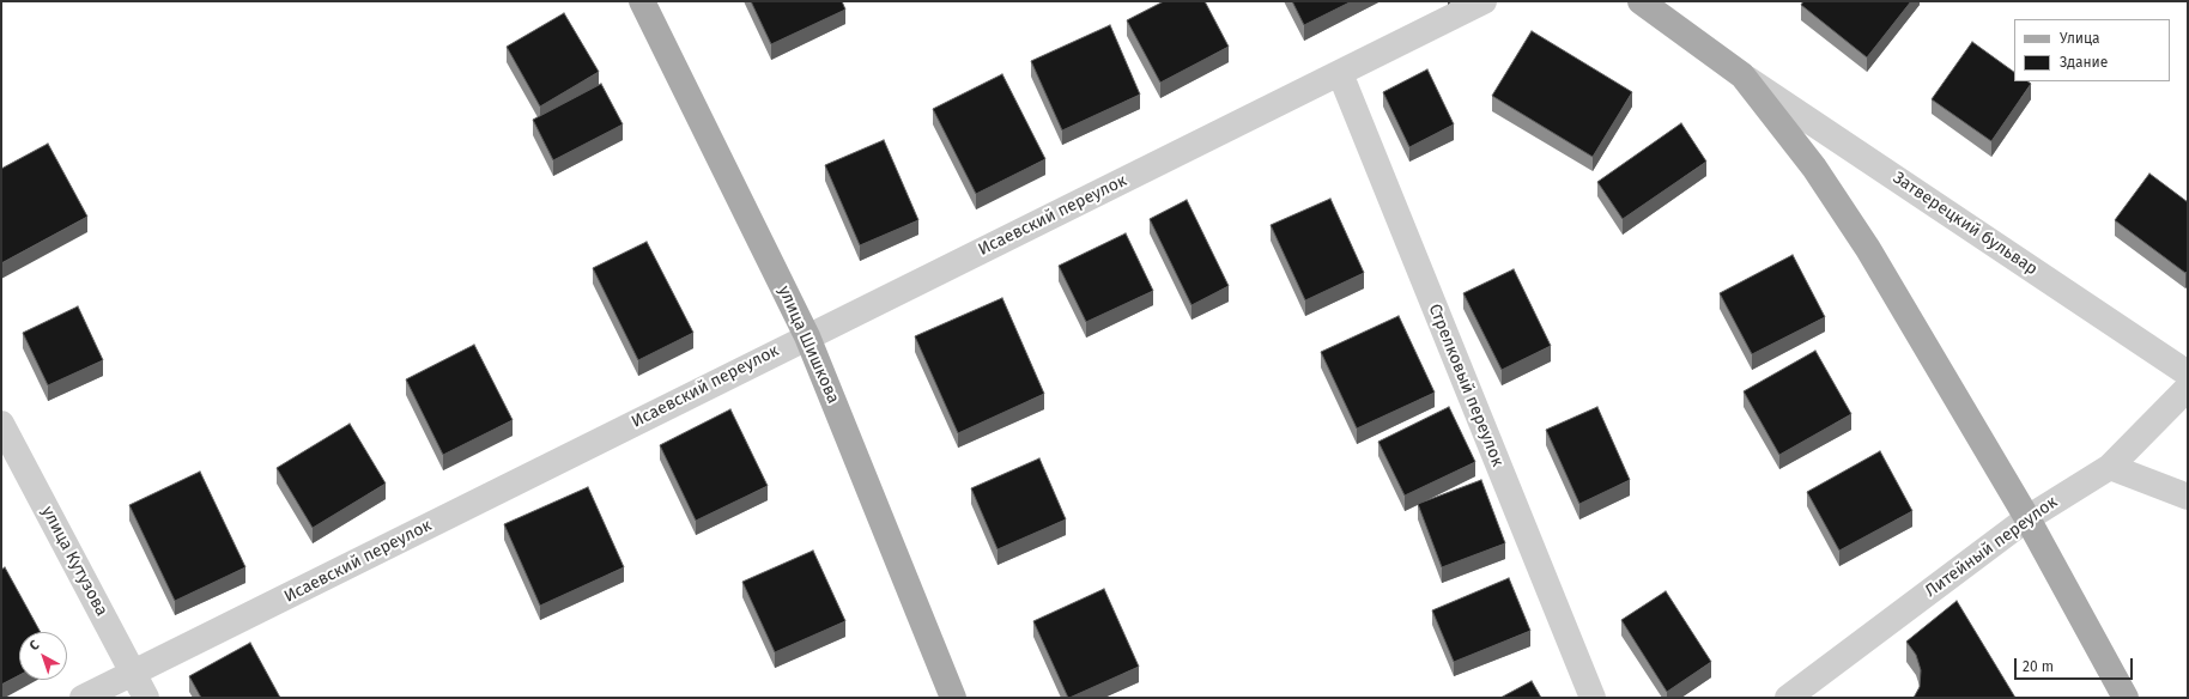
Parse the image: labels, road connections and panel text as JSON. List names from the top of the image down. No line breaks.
{"streets":{"main road":["Затверецкий бульвар","улица Шишкова"],"street":["Исаевский переулок","Стрелковый переулок","Литейный переулок","улица Кутузова"]},"crossings":[["Исаевский переулок","улица Шишкова"],["Исаевский переулок","Стрелковый переулок"],["Исаевский переулок","улица Кутузова"],["Затверецкий бульвар","Литейный переулок"]],"legend":["Улица","Здание"],"scale_bar":"20 m","north":"top left"}
